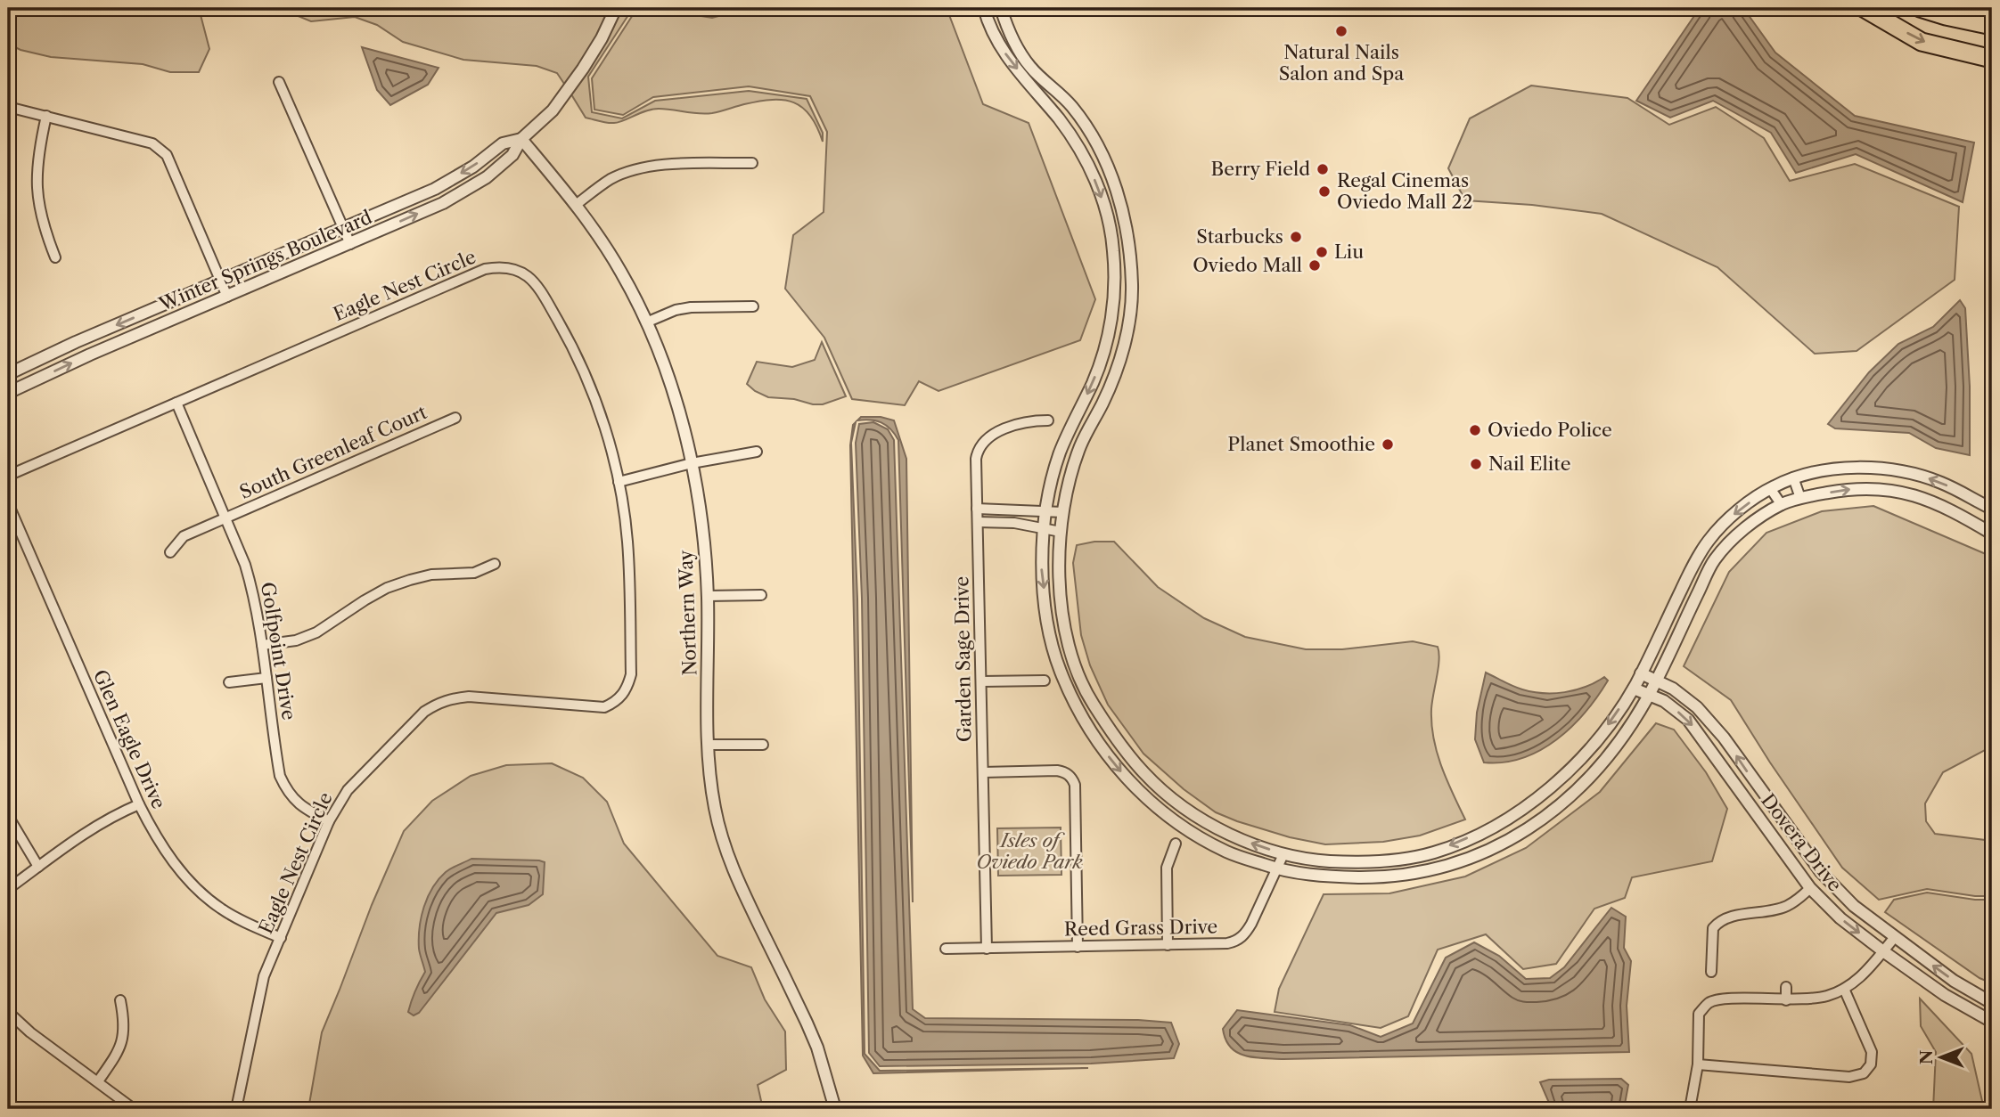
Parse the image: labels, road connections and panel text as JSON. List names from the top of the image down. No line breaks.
{"streets":{"street":["Winter Springs Boulevard","Eagle Nest Circle","South Greenleaf Court","Northern Way","Golfpoint Drive","Garden Sage Drive","Glen Eagle Drive","Dovera Drive","Reed Grass Drive"]},"crossings":[["Winter Springs Boulevard","Northern Way"],["Eagle Nest Circle","Golfpoint Drive"],["Eagle Nest Circle","Glen Eagle Drive"],["South Greenleaf Court","Golfpoint Drive"],["Garden Sage Drive","Reed Grass Drive"]],"parks":["Isles of Oviedo Park"],"places":["Natural Nails Salon and Spa","Berry Field","Regal Cinemas Oviedo Mall 22","Starbucks","Liu","Oviedo Mall","Oviedo Police","Planet Smoothie","Nail Elite"],"north":"left"}
